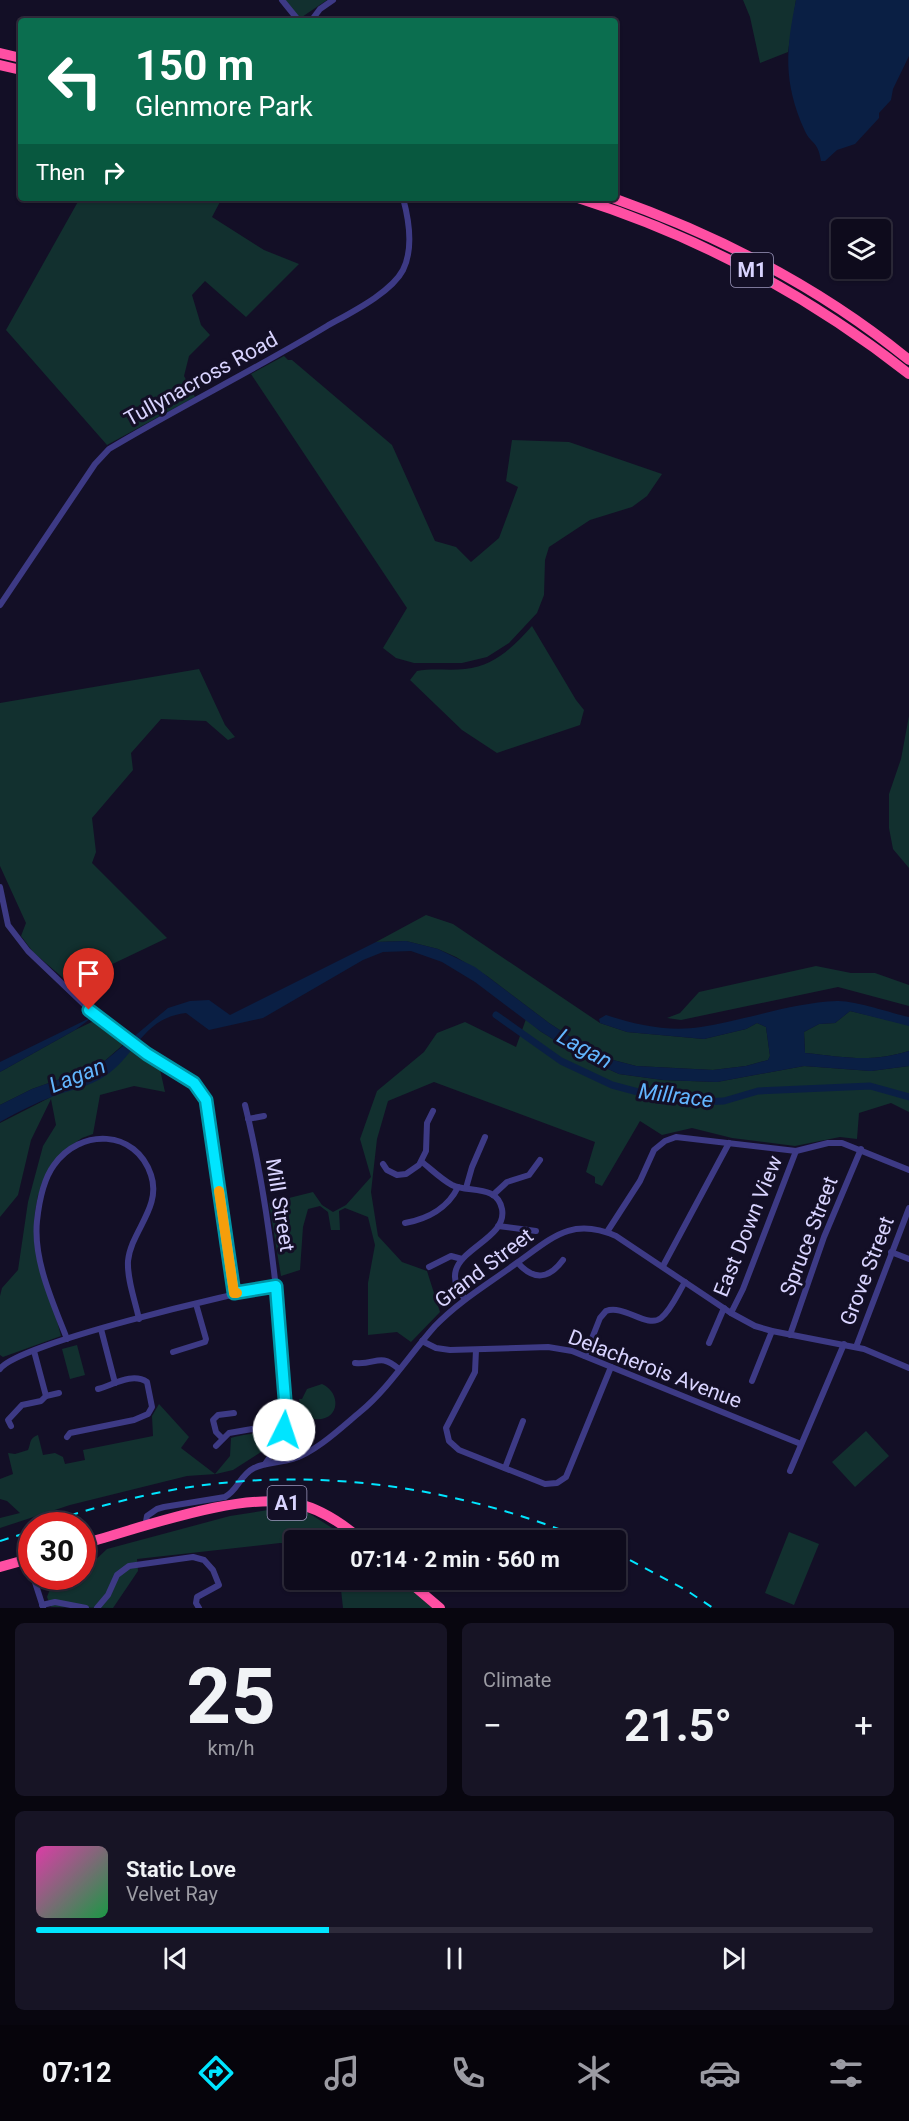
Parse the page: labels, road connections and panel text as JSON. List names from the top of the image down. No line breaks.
{"streets":{"highway":["M1","A1"],"street":["Tullynacross Road","Mill Street","East Down View","Spruce Street","Grand Street","Grove Street","Delacherois Avenue"]},"crossings":[["Mill Street","Grand Street"],["East Down View","Grand Street"],["Spruce Street","Grand Street"],["Grand Street","Grove Street"],["Grand Street","Delacherois Avenue"],["Grand Street","A1"]],"water":["Lagan","Millrace"],"page":{"turn":["150 m","Glenmore Park"],"then":"Then","limit":"30","trip":"07:14 · 2 min · 560 m","tile":[["25","km/h"],"Climate"],"heat":["−","21.5°","+"],"song":["Static Love","Velvet Ray"],"tabs":"07:12"}}
